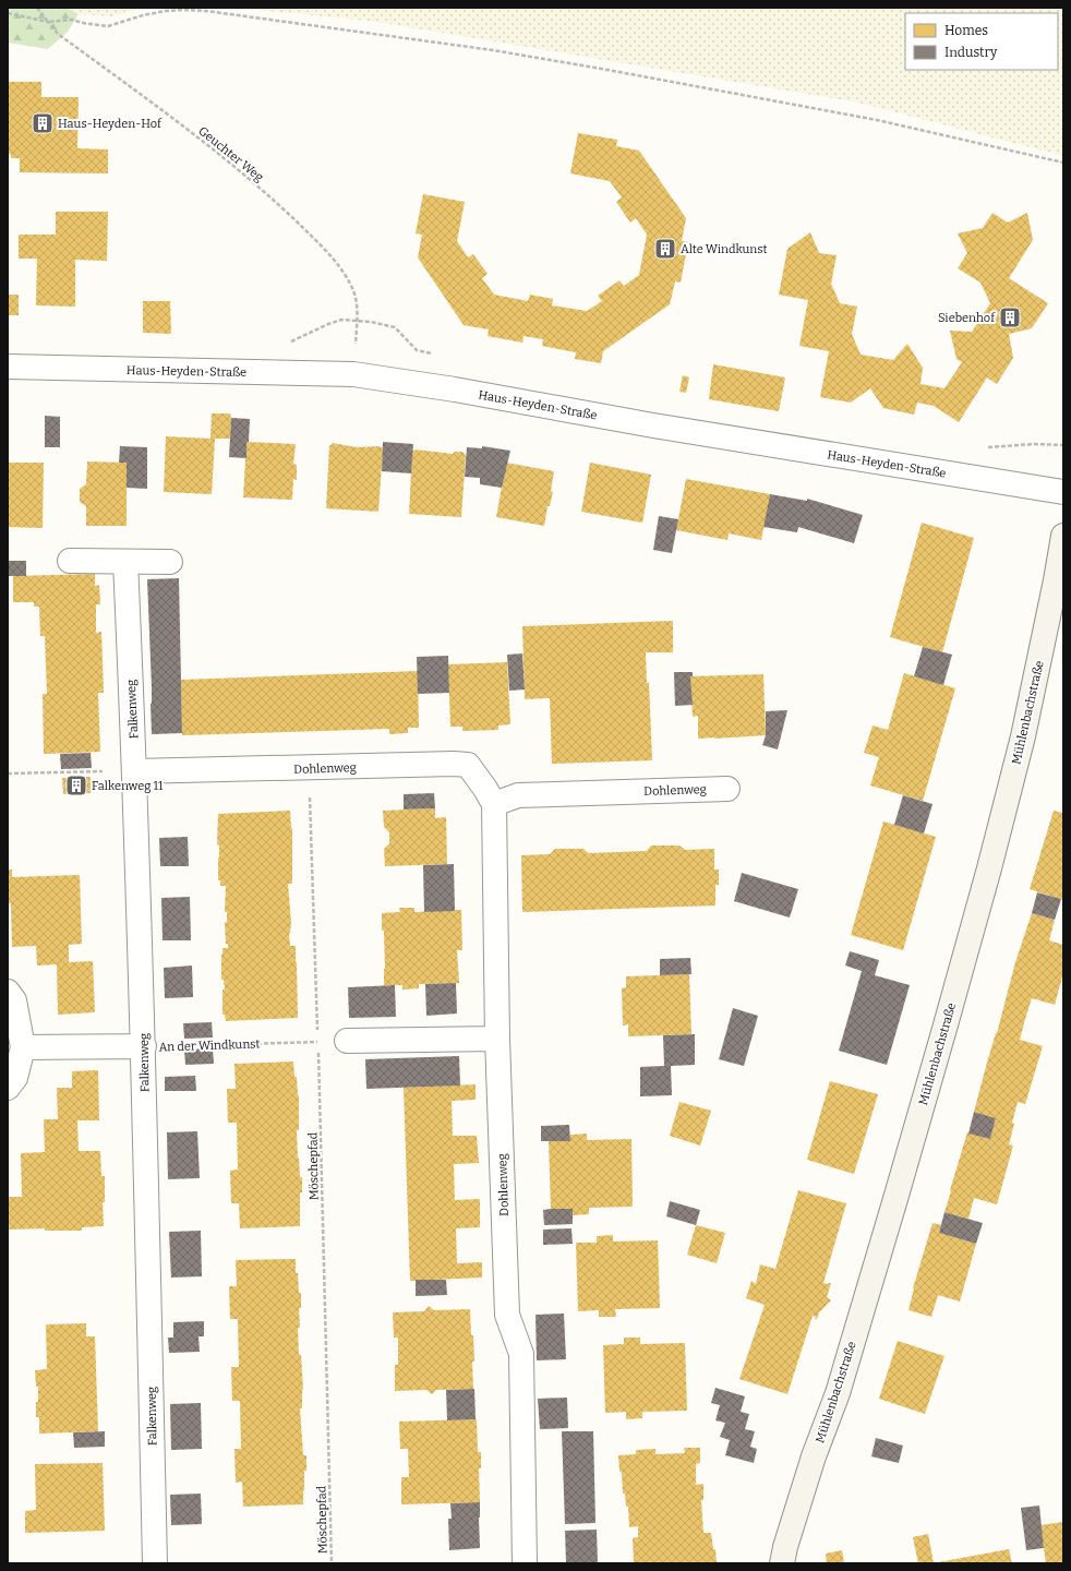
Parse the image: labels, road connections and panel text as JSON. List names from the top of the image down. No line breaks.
{"streets":{"street":["Haus-Heyden-Straße","Falkenweg","Mühlenbachstraße","Dohlenweg","An der Windkunst"],"path":["Geuchter Weg","Möschepfad"]},"crossings":[["Geuchter Weg","Haus-Heyden-Straße"],["Falkenweg","Dohlenweg"],["Falkenweg","An der Windkunst"],["An der Windkunst","Möschepfad"]],"places":{"building":["Haus-Heyden-Hof","Alte Windkunst","Siebenhof","Falkenweg 11"]},"legend":["Homes","Industry"]}
